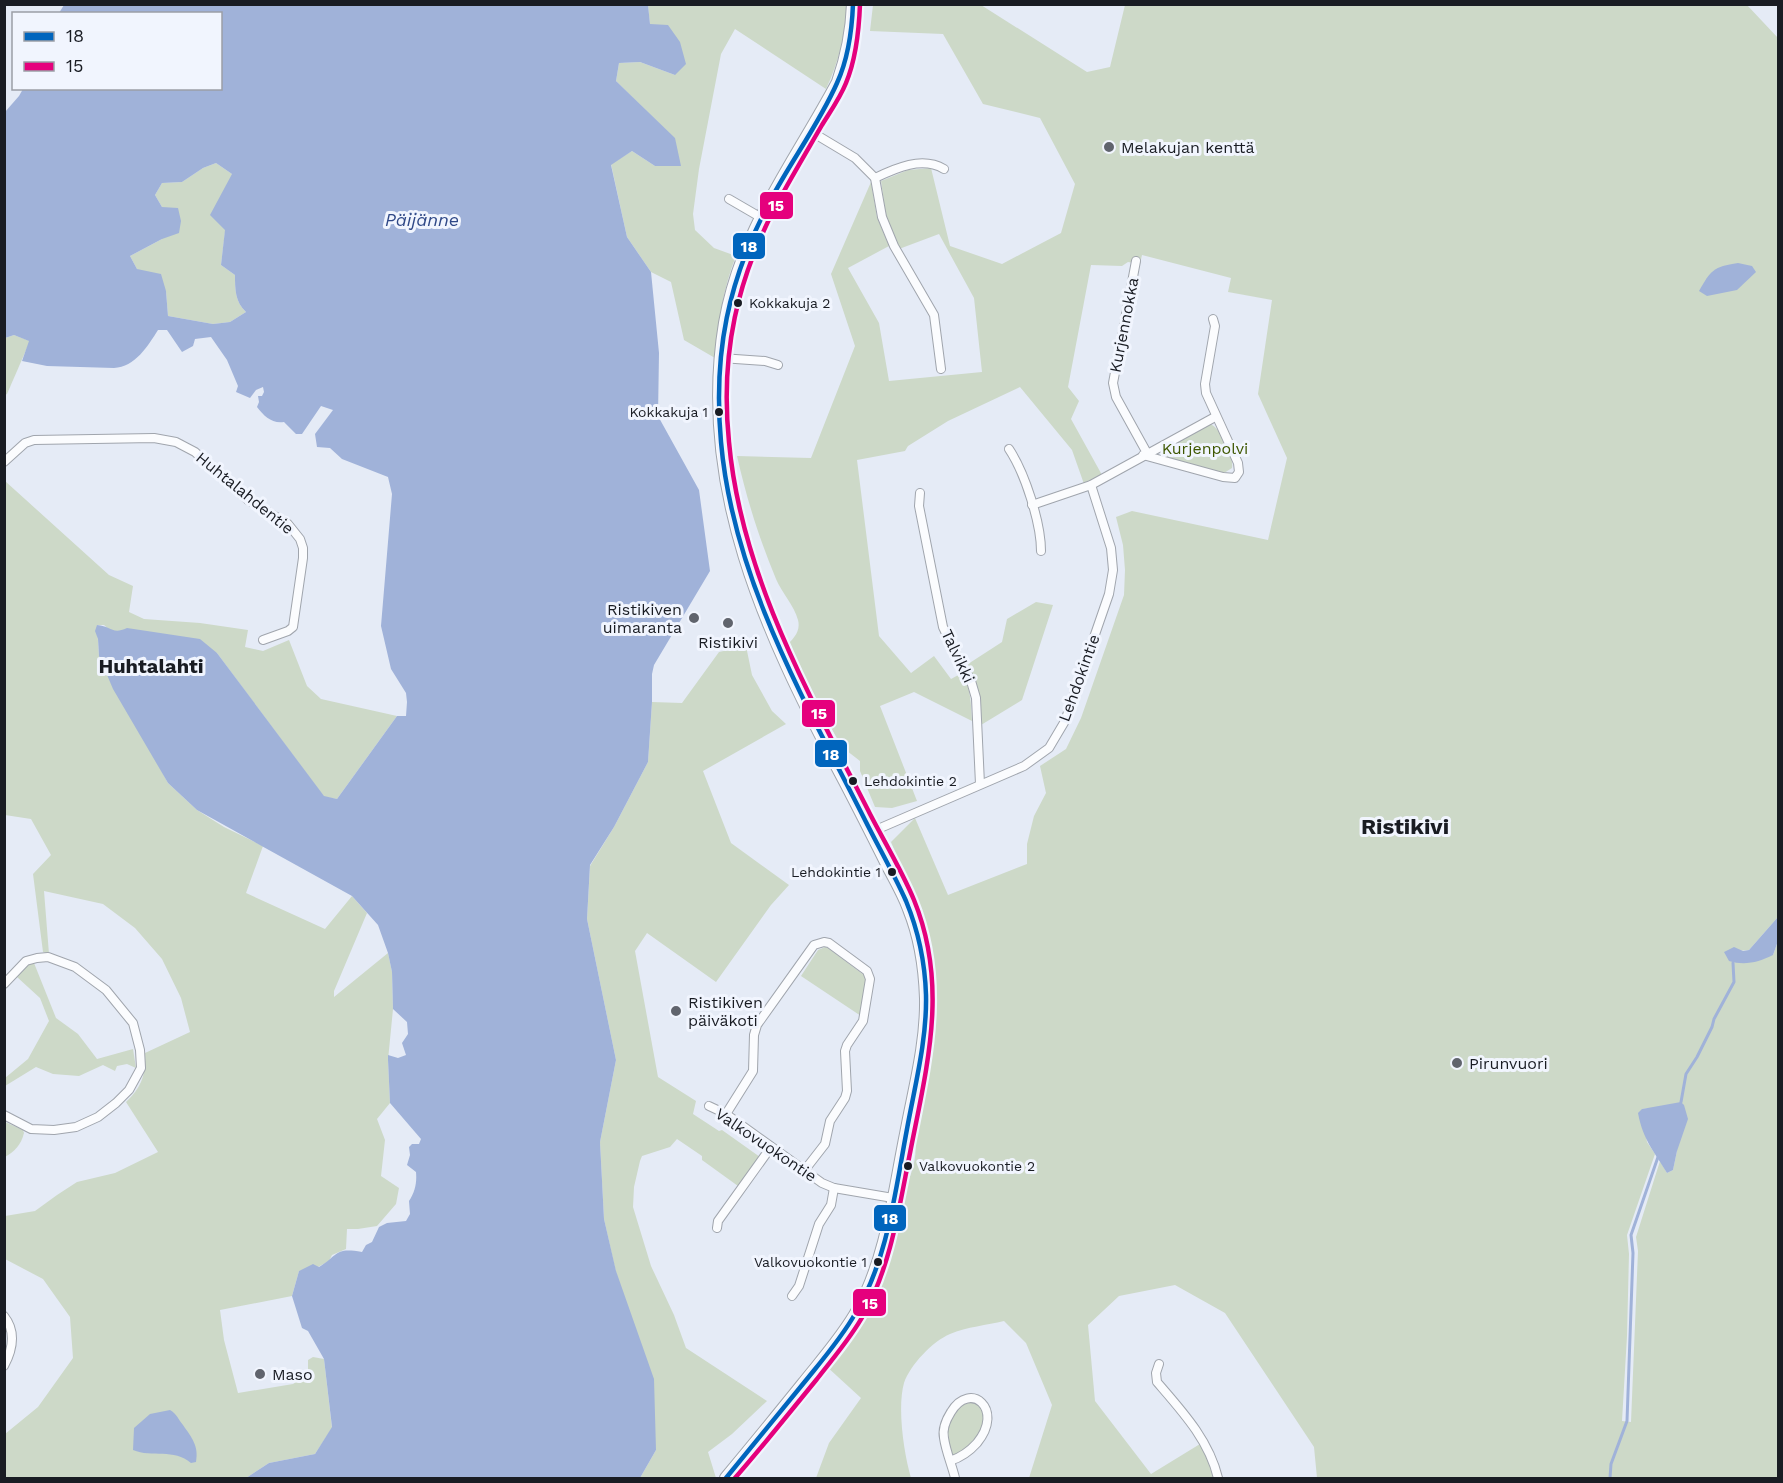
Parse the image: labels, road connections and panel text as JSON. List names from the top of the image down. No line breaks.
{"streets":{"street":["Kurjennokka","Huhtalahdentie","Talvikki","Lehdokintie","Valkovuokontie"]},"crossings":[["Talvikki","Lehdokintie"]],"districts":["Huhtalahti","Ristikivi"],"water":["Päijänne"],"parks":["Kurjenpolvi"],"places":["Melakujan kenttä","Kokkakuja 2","Kokkakuja 1","Ristikiven uimaranta","Ristikivi","Lehdokintie 2","Lehdokintie 1","Ristikiven päiväkoti","Pirunvuori","Valkovuokontie 2","Valkovuokontie 1","Maso"],"lines":["transit line 18","transit line 15"],"legend":["18","15"]}
